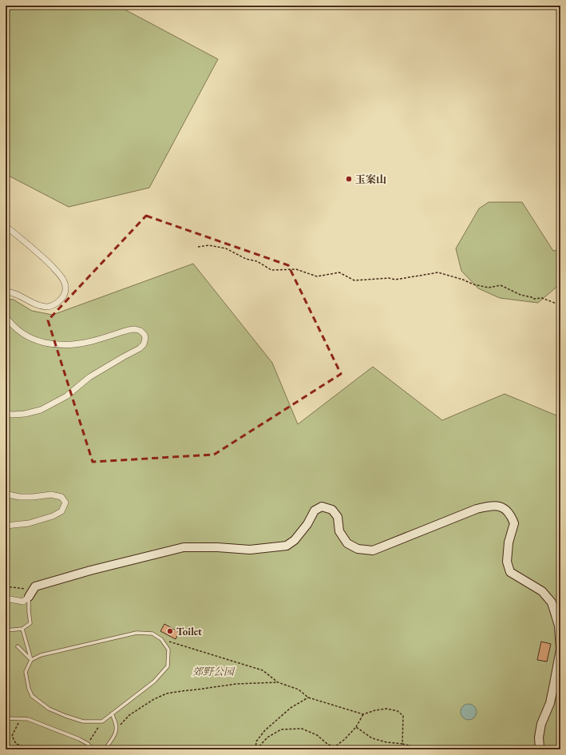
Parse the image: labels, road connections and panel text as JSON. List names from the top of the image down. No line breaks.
{"parks":["郊野公园"],"places":["玉案山","Toilet"]}
